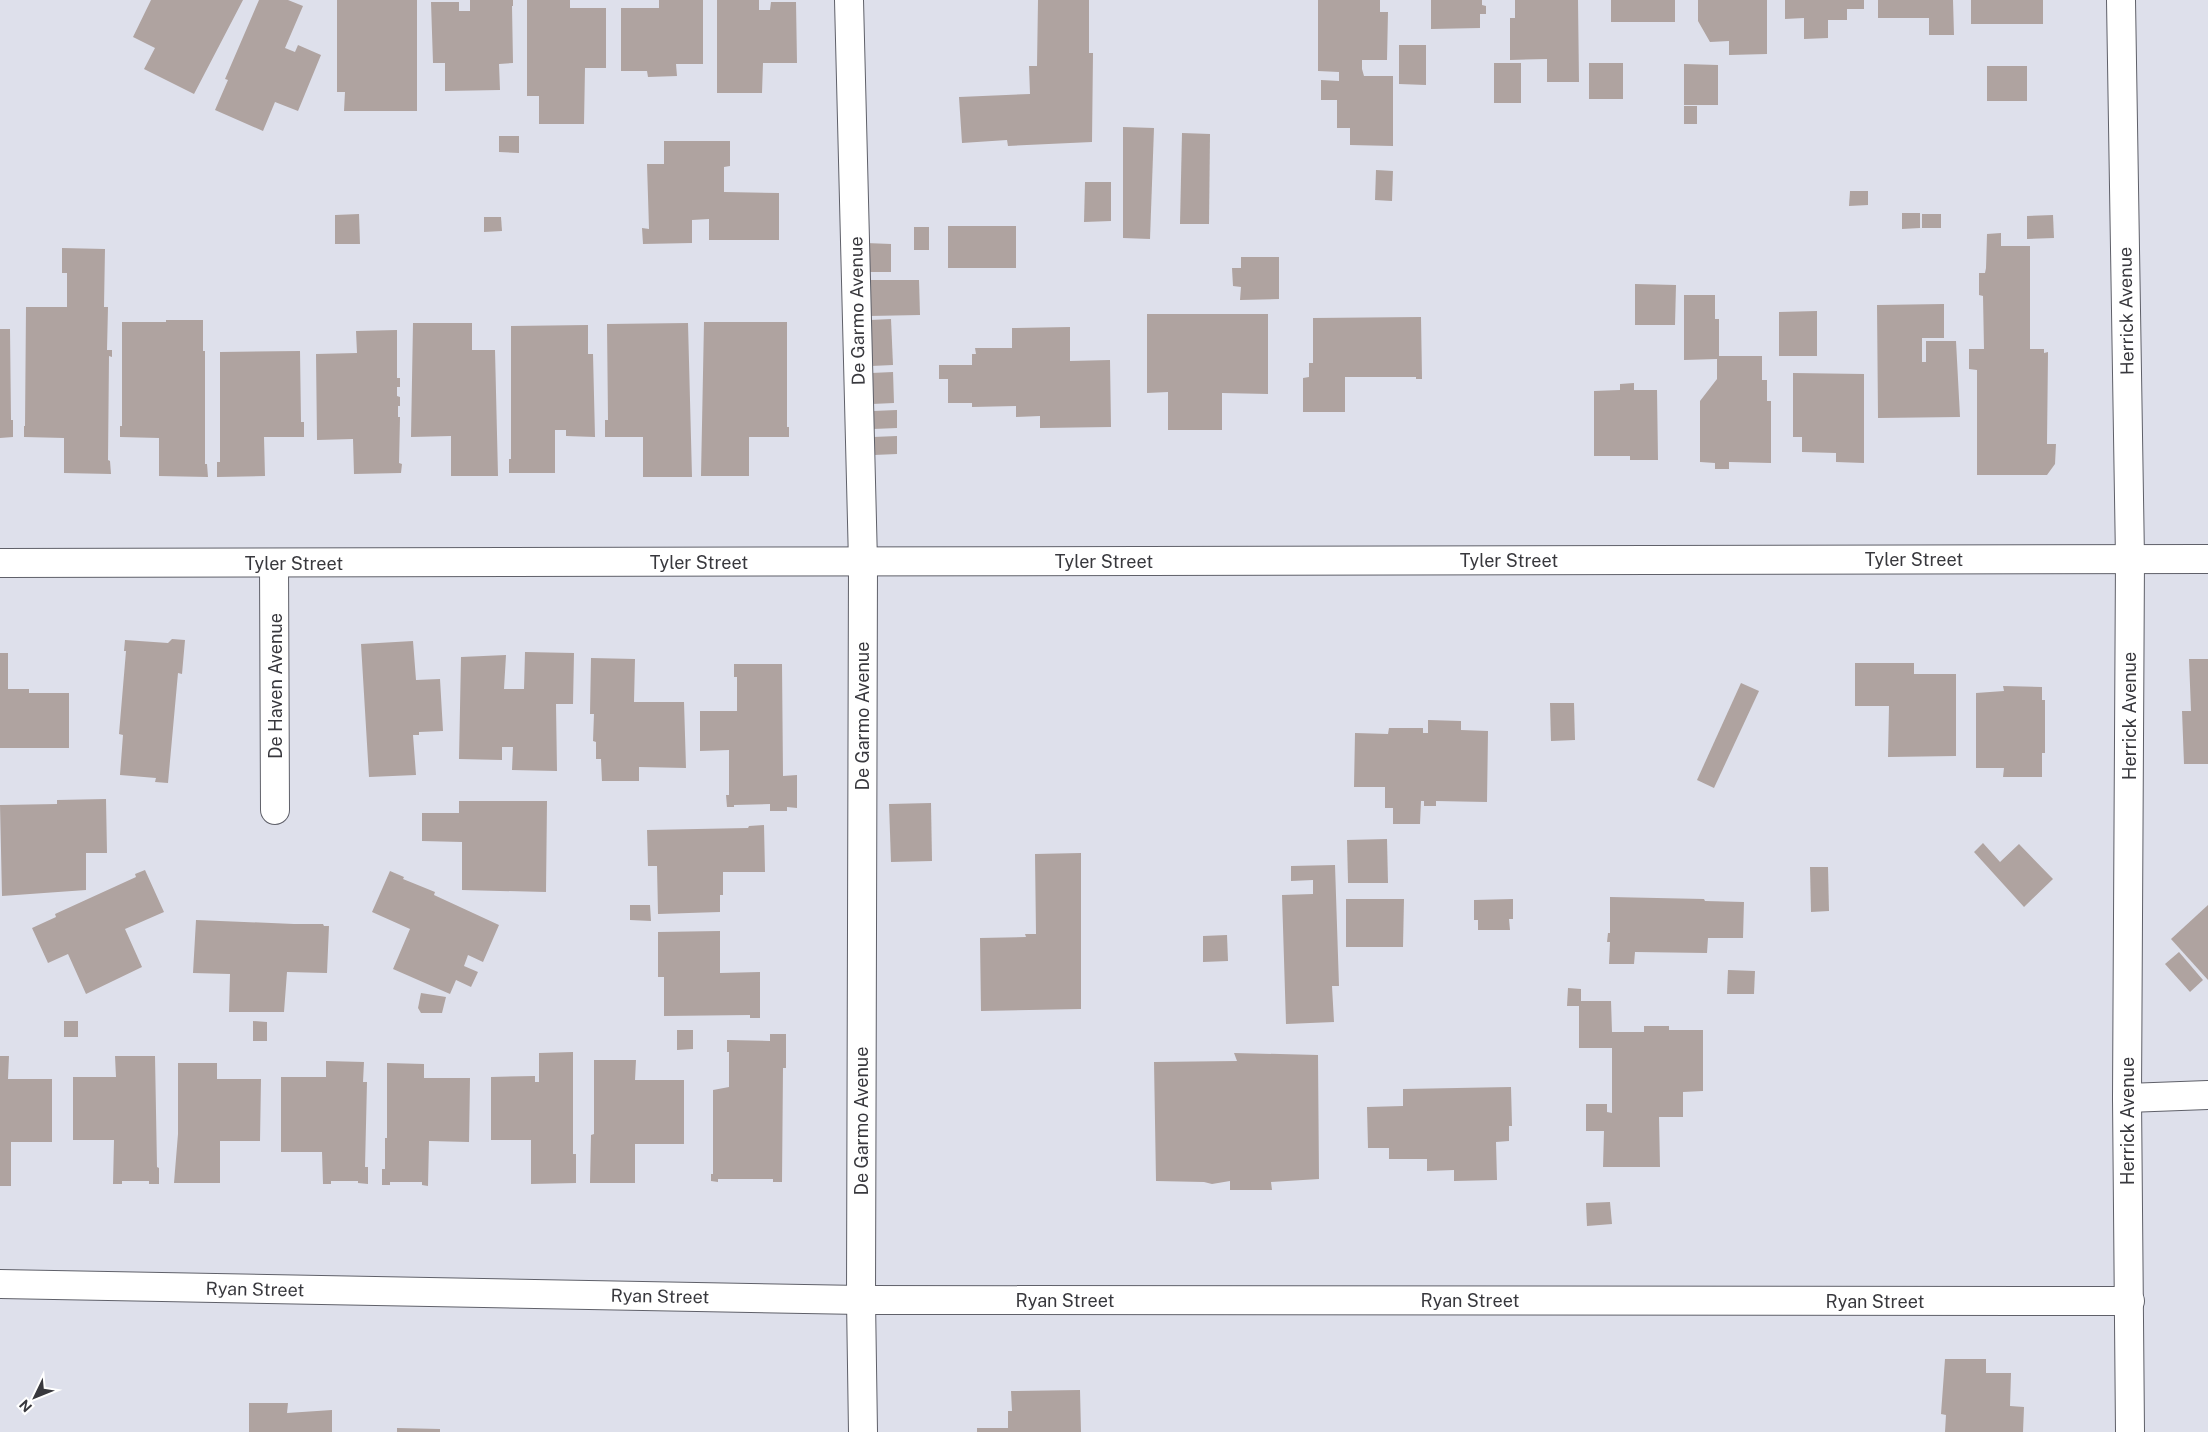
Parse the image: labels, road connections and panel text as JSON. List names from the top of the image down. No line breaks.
{"streets":{"street":["De Garmo Avenue","Herrick Avenue","Tyler Street","De Haven Avenue","Ryan Street"]},"crossings":[["De Garmo Avenue","Tyler Street"],["De Garmo Avenue","Ryan Street"],["Herrick Avenue","Tyler Street"],["Herrick Avenue","Ryan Street"],["Tyler Street","De Haven Avenue"]],"north":"bottom left"}
